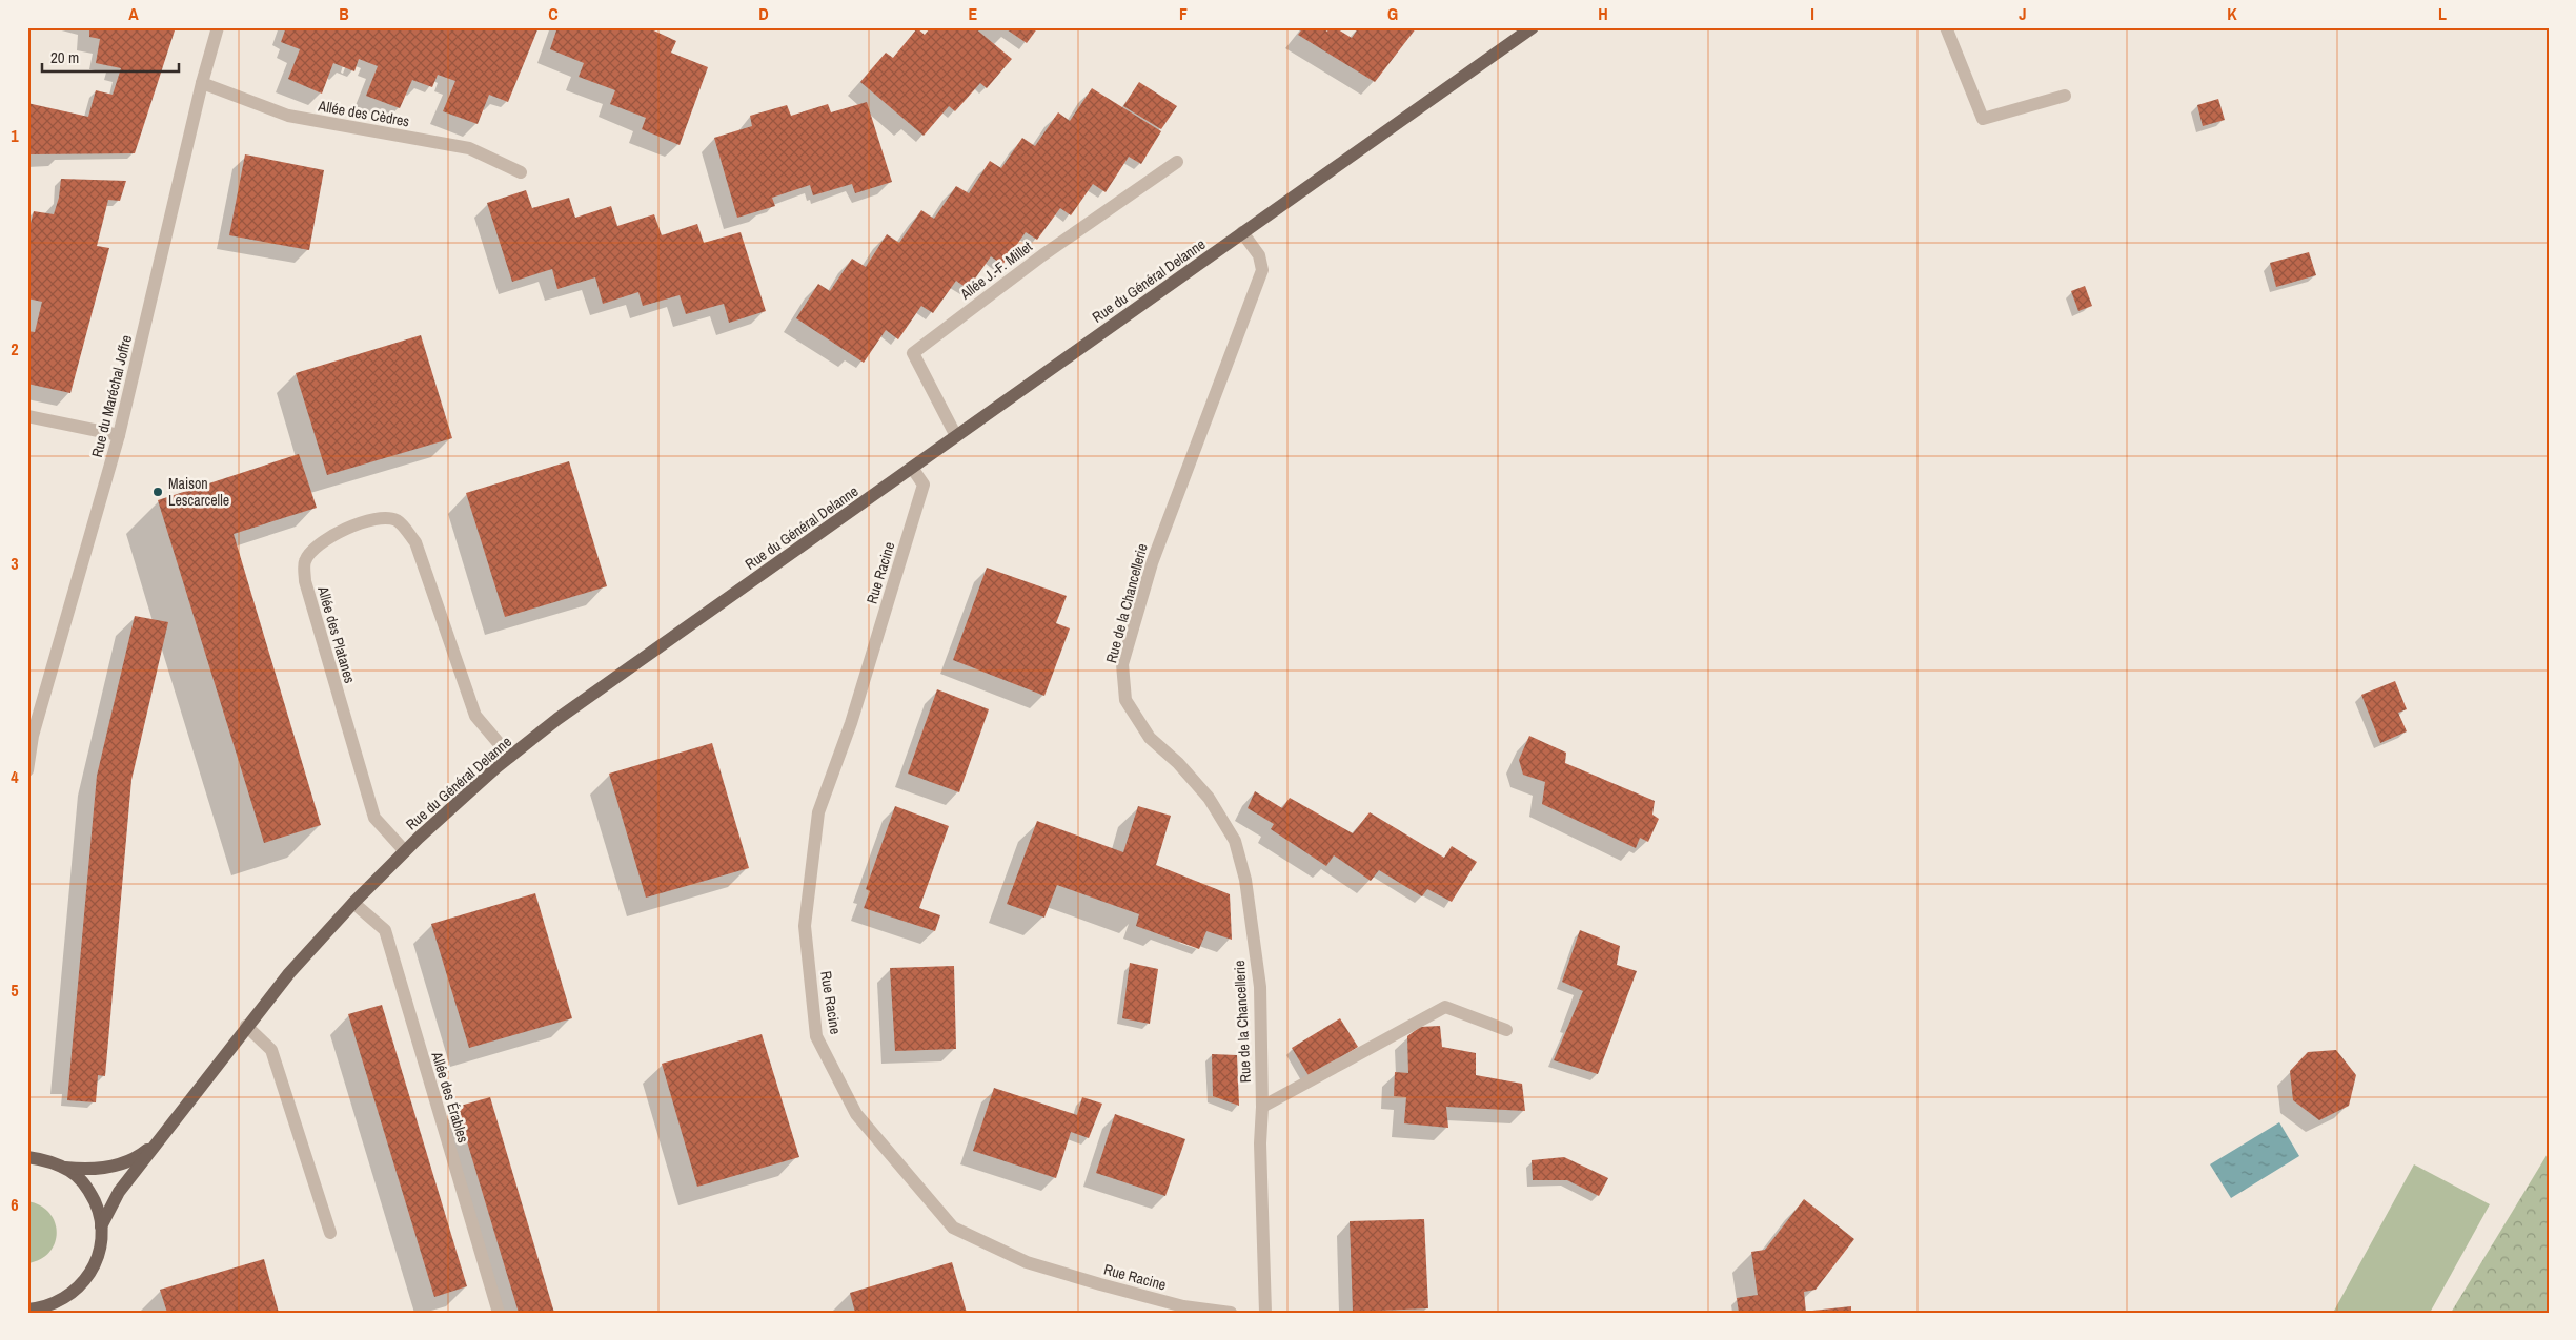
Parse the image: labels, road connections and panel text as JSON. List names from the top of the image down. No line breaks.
{"streets":{"main road":["Rue du Général Delanne"],"street":["Allée des Cèdres","Allée J.-F. Millet","Rue du Maréchal Joffre","Rue Racine","Rue de la Chancellerie","Allée des Platanes","Allée des Érables"]},"crossings":[["Allée des Cèdres","Rue du Maréchal Joffre"],["Allée J.-F. Millet","Rue du Général Delanne"],["Rue du Général Delanne","Rue Racine"],["Rue du Général Delanne","Rue de la Chancellerie"],["Rue du Général Delanne","Allée des Platanes"],["Rue du Général Delanne","Allée des Érables"]],"places":["Maison Lescarcelle"],"scale_bar":"20 m","grid":{"columns":["A","B","C","D","E","F","G","H","I","J","K","L"],"rows":["1","2","3","4","5","6"]}}
